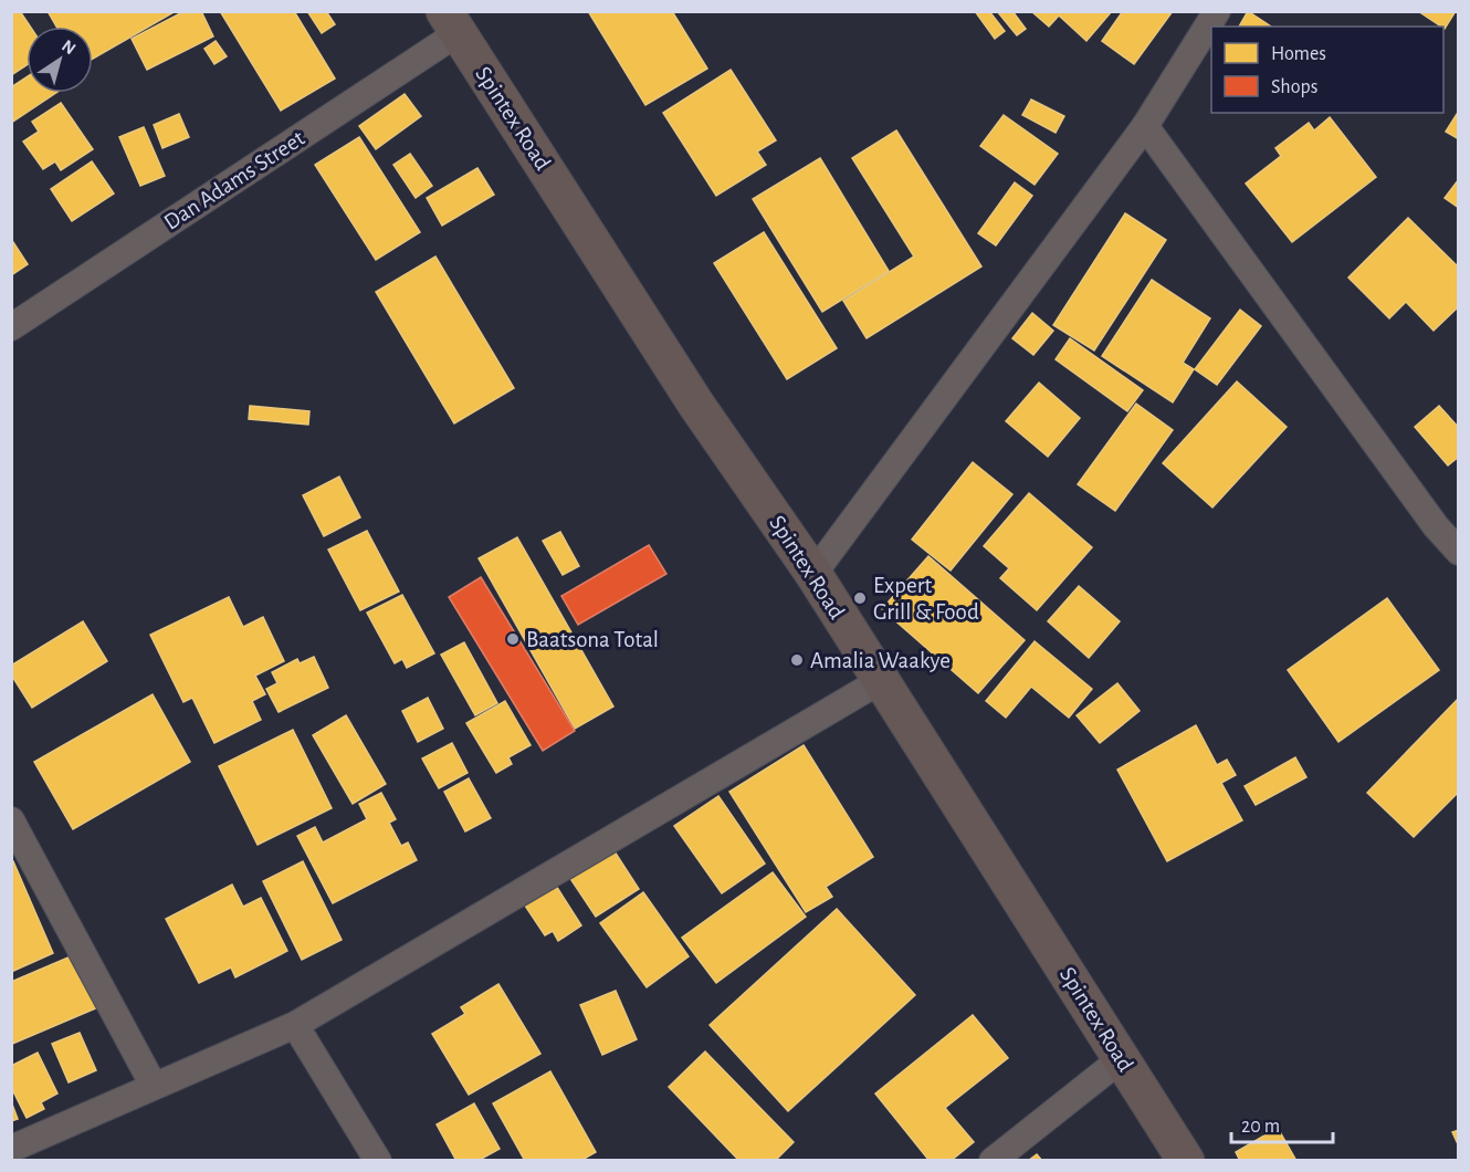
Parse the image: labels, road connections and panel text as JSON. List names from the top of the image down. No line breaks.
{"streets":{"main road":["Spintex Road"],"street":["Dan Adams Street"]},"crossings":[["Spintex Road","Dan Adams Street"]],"places":["Expert Grill & Food","Baatsona Total","Amalia Waakye"],"legend":["Homes","Shops"],"scale_bar":"20 m","north":"top right"}
